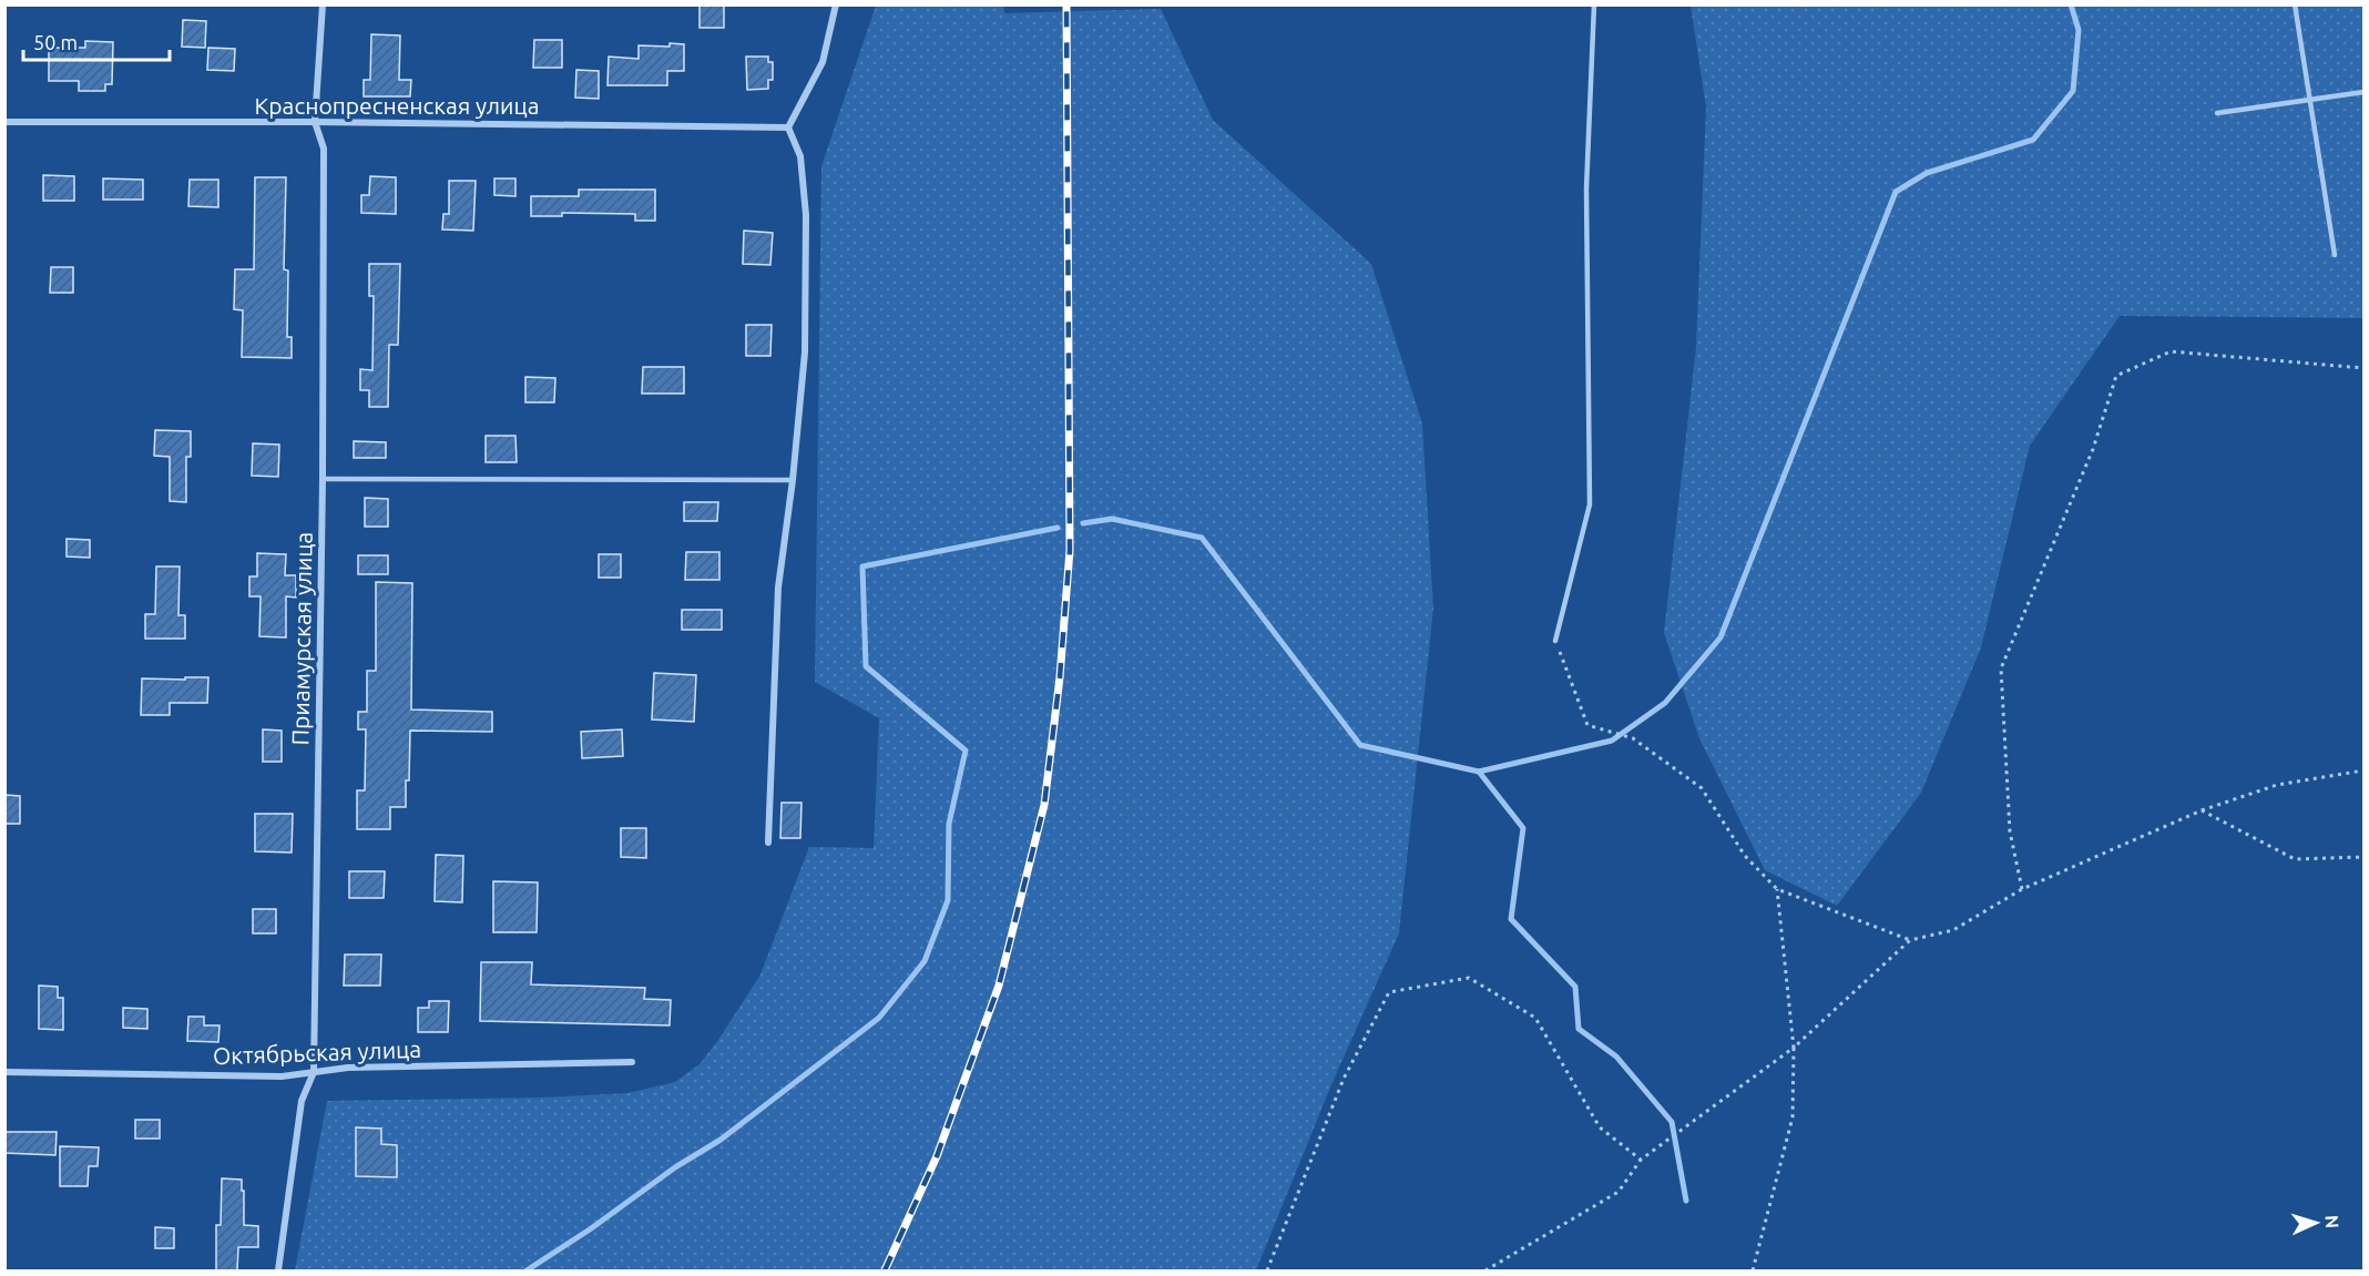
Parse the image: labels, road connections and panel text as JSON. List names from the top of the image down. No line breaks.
{"streets":{"street":["Краснопресненская улица","Приамурская улица","Октябрьская улица"]},"crossings":[["Краснопресненская улица","Приамурская улица"],["Приамурская улица","Октябрьская улица"]],"scale_bar":"50 m","north":"right"}
